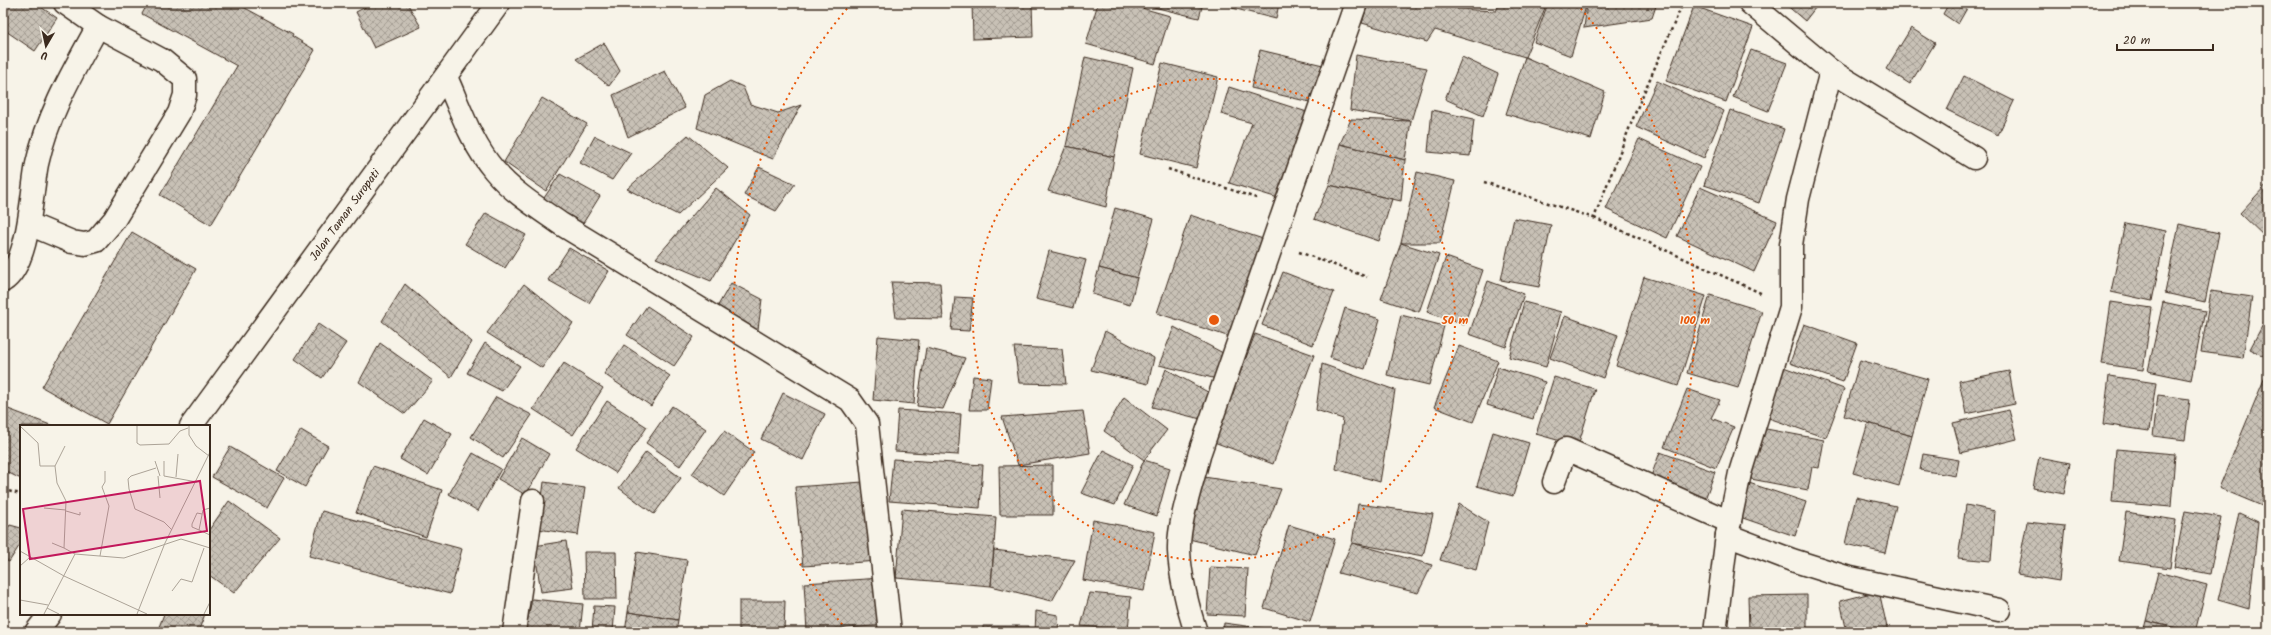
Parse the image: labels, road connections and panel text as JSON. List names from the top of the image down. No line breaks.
{"streets":{"street":["Jalan Taman Suropati"]},"scale_bar":"20 m","north":"bottom","rings":["50 m","100 m"]}
